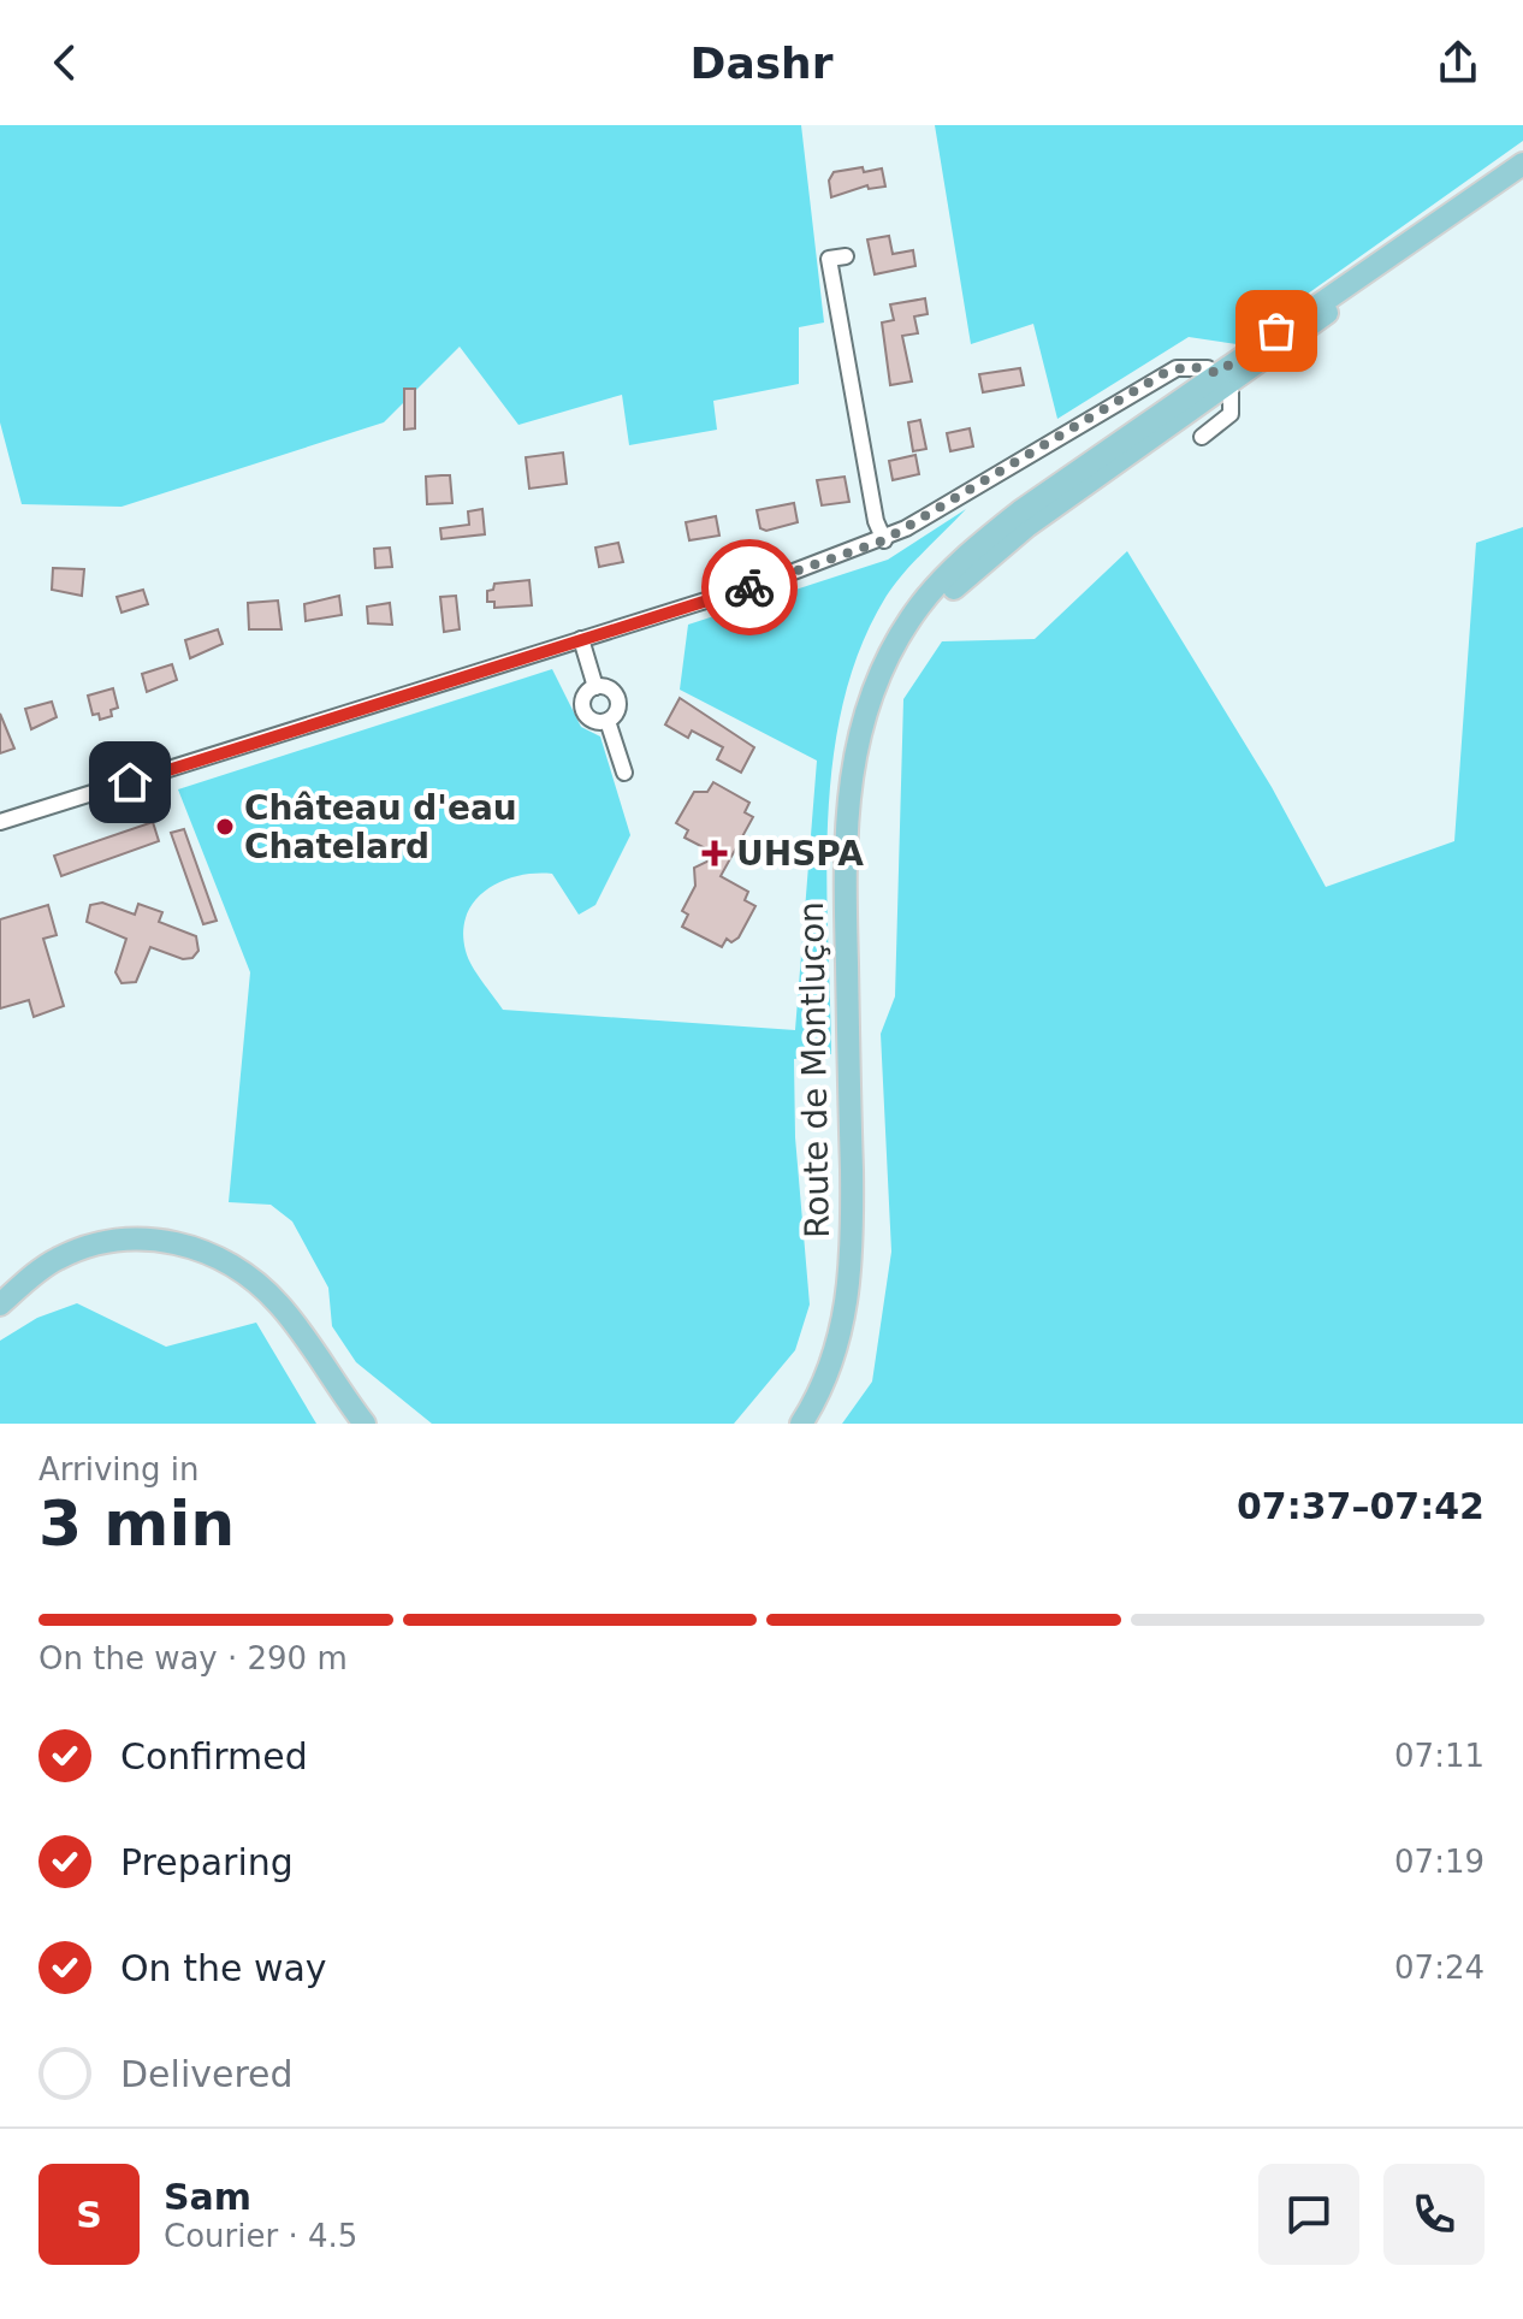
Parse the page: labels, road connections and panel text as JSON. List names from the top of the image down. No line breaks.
{"streets":{"main road":["Route de Montluçon"]},"places":{"other":["Château d'eau Chatelard"],"health":["UHSPA"]},"page":{"header":"Dashr","heading":["3 min","Arriving in","07:37–07:42"],"panel":["Sam","Courier · 4.5"],"bar":"On the way · 290 m","list":[["Confirmed","07:11"],["Preparing","07:19"],["On the way","07:24"],"Delivered"],"round":"S"}}
